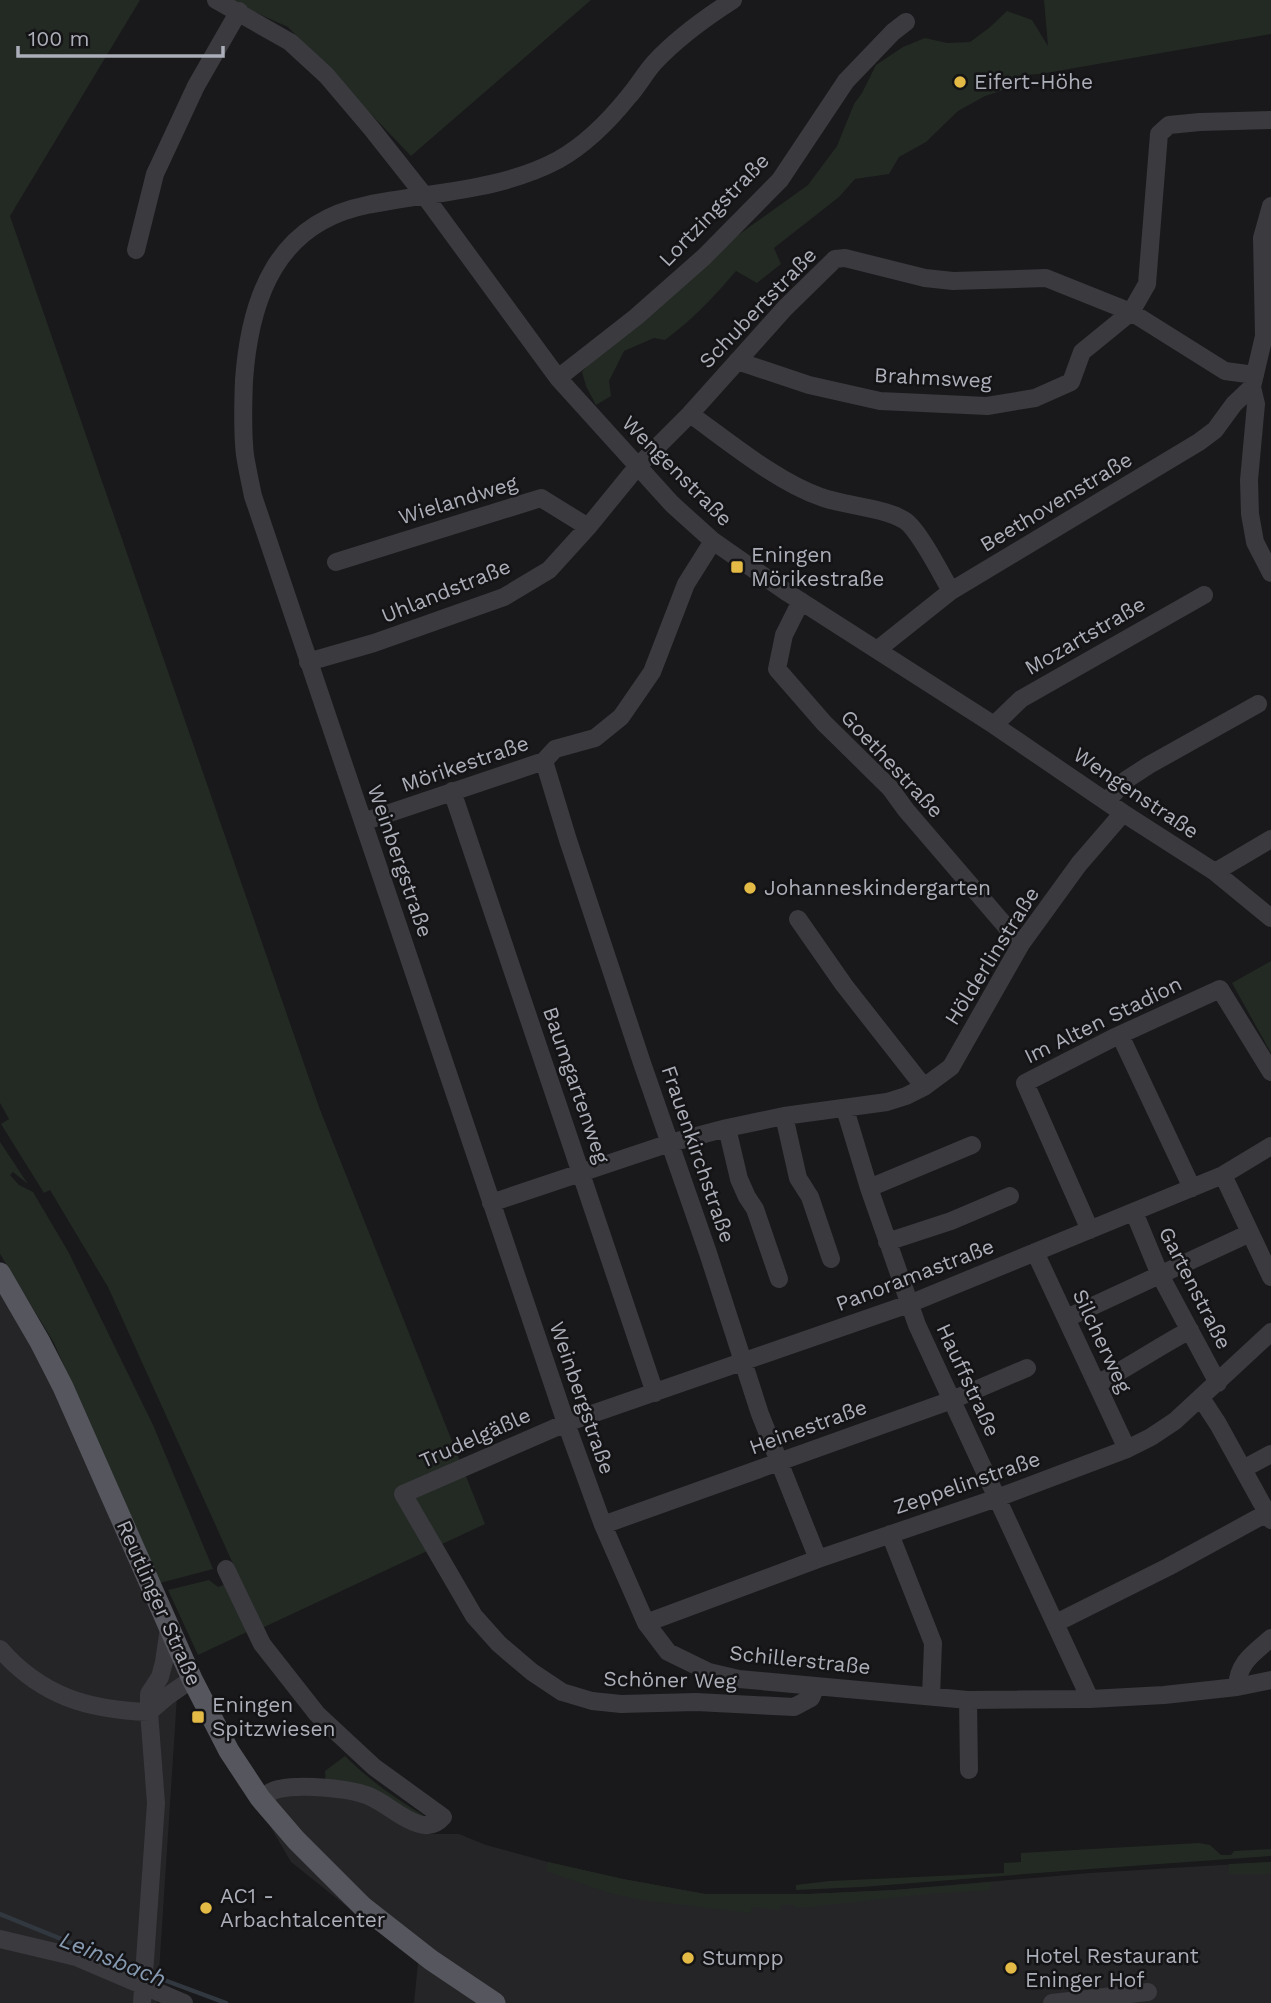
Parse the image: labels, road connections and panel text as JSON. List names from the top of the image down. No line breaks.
{"streets":{"main road":["Reutlinger Straße"],"street":["Lortzingstraße","Schubertstraße","Brahmsweg","Wengenstraße","Wielandweg","Beethovenstraße","Uhlandstraße","Mozartstraße","Mörikestraße","Goethestraße","Weinbergstraße","Hölderlinstraße","Im Alten Stadion","Baumgartenweg","Frauenkirchstraße","Panoramastraße","Gartenstraße","Silcherweg","Hauffstraße","Heinestraße","Trudelgäßle","Zeppelinstraße","Schillerstraße","Schöner Weg"]},"crossings":[["Lortzingstraße","Wengenstraße"],["Schubertstraße","Brahmsweg"],["Schubertstraße","Wengenstraße"],["Schubertstraße","Beethovenstraße"],["Schubertstraße","Uhlandstraße"],["Wengenstraße","Beethovenstraße"],["Wengenstraße","Uhlandstraße"],["Wengenstraße","Mozartstraße"],["Wengenstraße","Mörikestraße"],["Wengenstraße","Goethestraße"],["Wengenstraße","Weinbergstraße"],["Wengenstraße","Hölderlinstraße"],["Wielandweg","Uhlandstraße"],["Uhlandstraße","Weinbergstraße"],["Mörikestraße","Weinbergstraße"],["Mörikestraße","Baumgartenweg"],["Mörikestraße","Frauenkirchstraße"],["Goethestraße","Hölderlinstraße"],["Weinbergstraße","Hölderlinstraße"],["Weinbergstraße","Panoramastraße"],["Weinbergstraße","Heinestraße"],["Weinbergstraße","Trudelgäßle"],["Weinbergstraße","Zeppelinstraße"],["Weinbergstraße","Schillerstraße"],["Hölderlinstraße","Baumgartenweg"],["Hölderlinstraße","Frauenkirchstraße"],["Hölderlinstraße","Hauffstraße"],["Im Alten Stadion","Panoramastraße"],["Baumgartenweg","Panoramastraße"],["Frauenkirchstraße","Panoramastraße"],["Frauenkirchstraße","Heinestraße"],["Frauenkirchstraße","Zeppelinstraße"],["Panoramastraße","Gartenstraße"],["Panoramastraße","Silcherweg"],["Panoramastraße","Hauffstraße"],["Panoramastraße","Trudelgäßle"],["Gartenstraße","Zeppelinstraße"],["Silcherweg","Zeppelinstraße"],["Hauffstraße","Heinestraße"],["Hauffstraße","Zeppelinstraße"],["Hauffstraße","Schillerstraße"],["Trudelgäßle","Schöner Weg"],["Zeppelinstraße","Schillerstraße"],["Schillerstraße","Schöner Weg"]],"water":["Leinsbach"],"places":{"other":["Eifert-Höhe","Johanneskindergarten","AC1 - Arbachtalcenter","Stumpp","Hotel Restaurant Eninger Hof"],"transit":["Eningen Mörikestraße","Eningen Spitzwiesen"]},"scale_bar":"100 m"}
